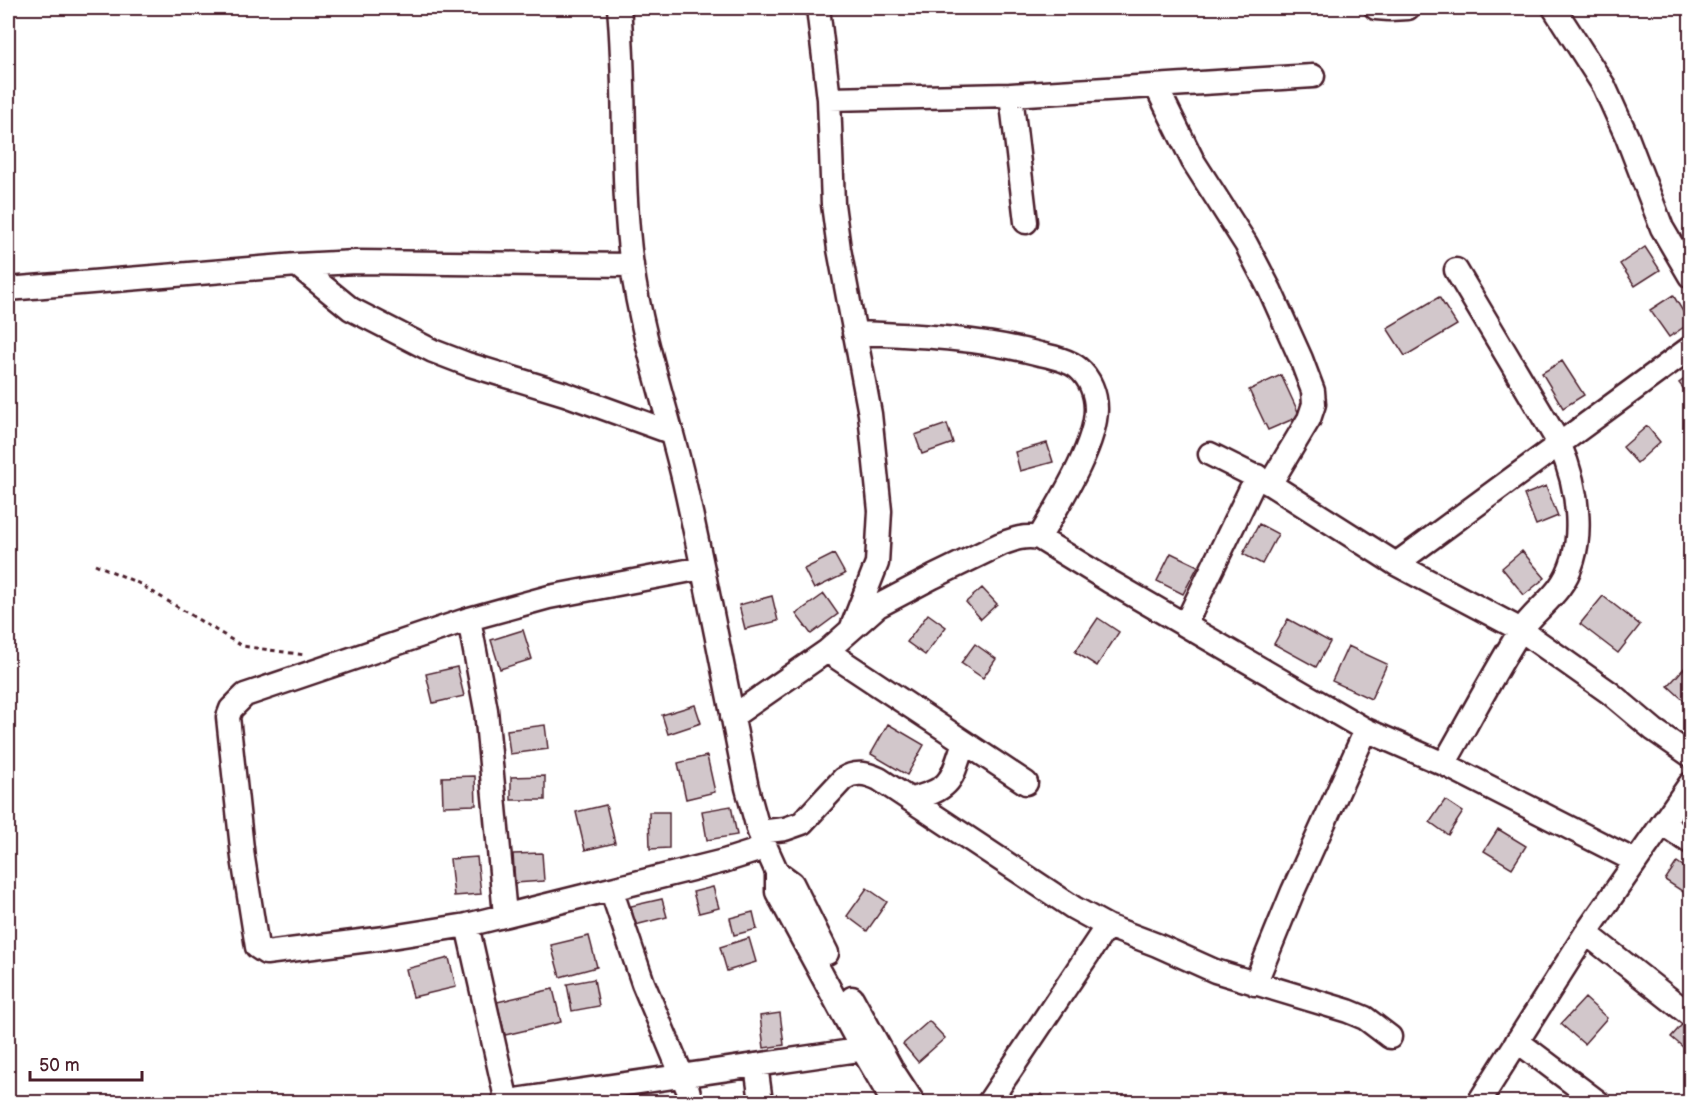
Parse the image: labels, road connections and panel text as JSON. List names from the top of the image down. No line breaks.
{"scale_bar":"50 m"}
